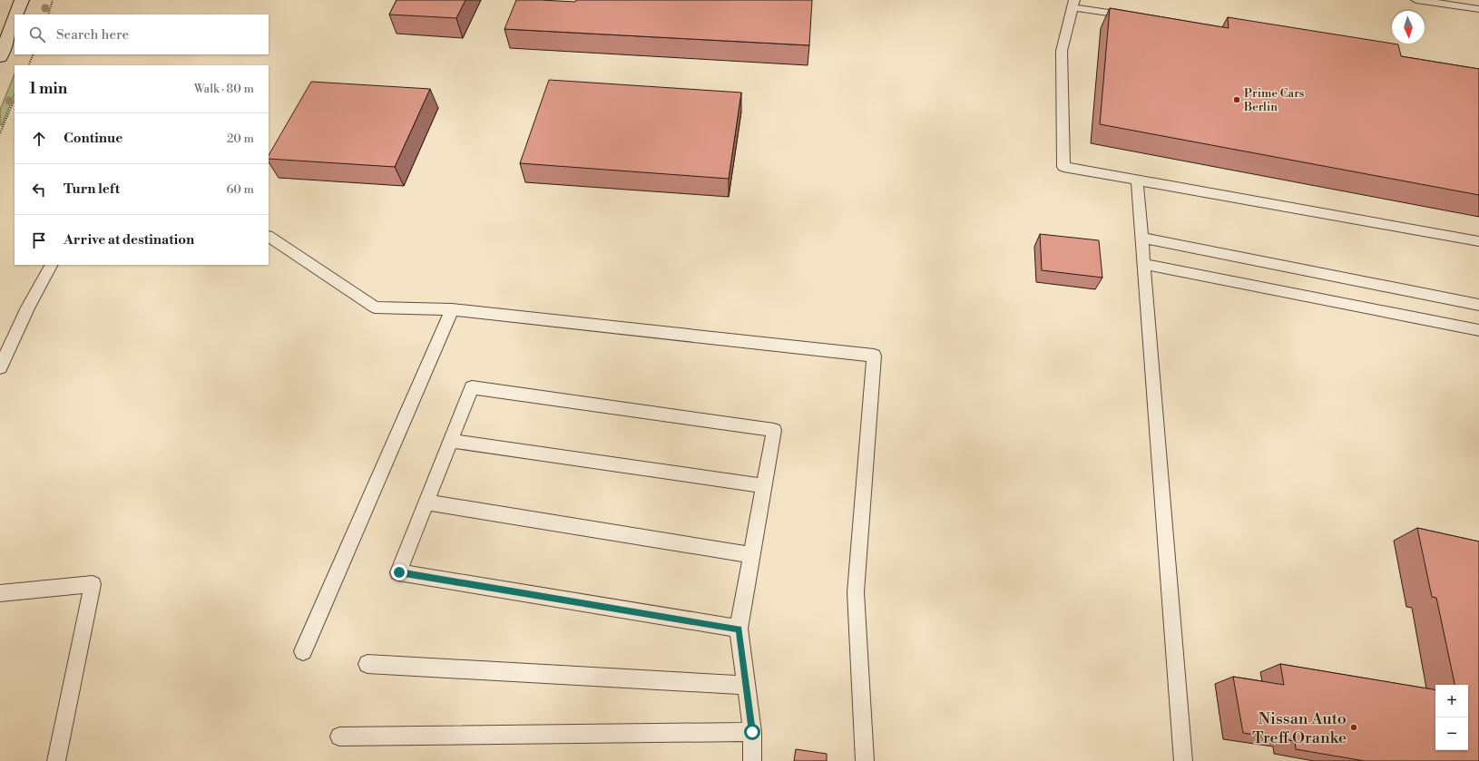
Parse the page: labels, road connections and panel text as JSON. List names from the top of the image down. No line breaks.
{"places":["Prime Cars Berlin","Nissan Auto Treff Oranke"],"north":"bottom","page":{"search":"Search here","heading":["1 min","Walk · 80 m"],"list":[["Continue","20 m"],["Turn left","60 m"],"Arrive at destination"],"map_buttons":["+","−"]}}
